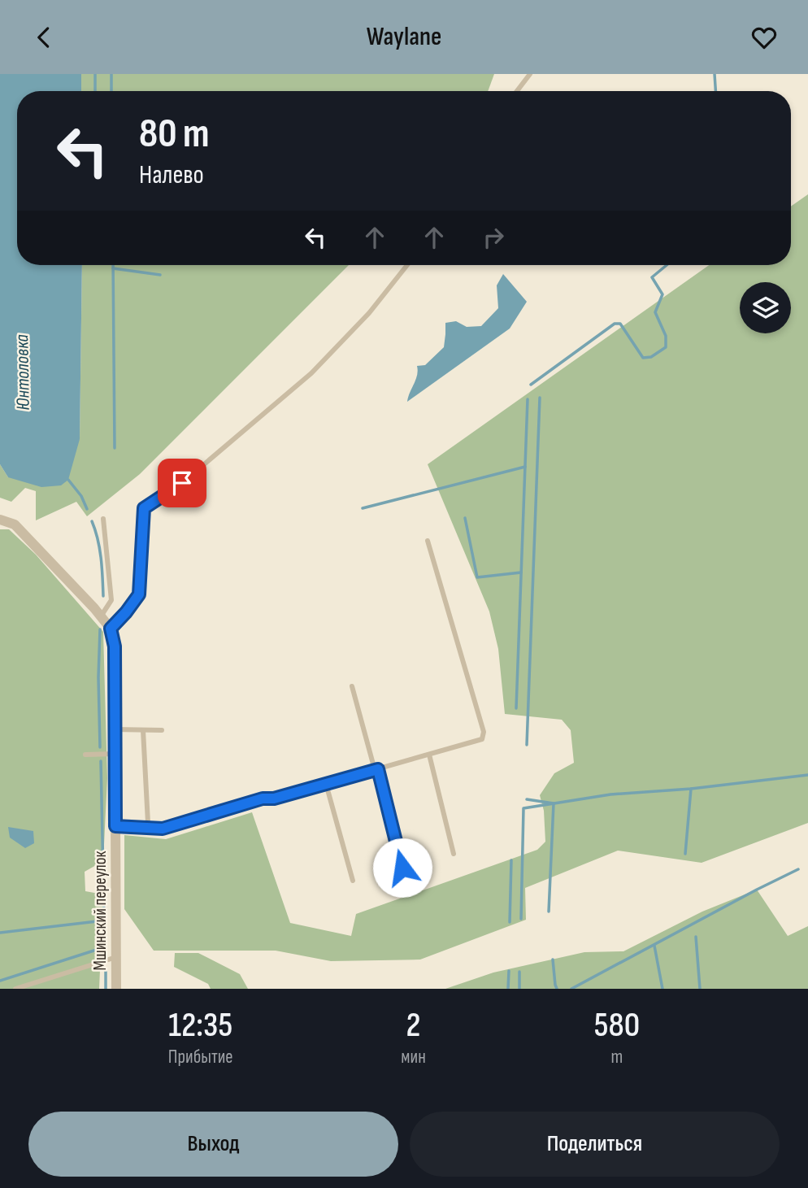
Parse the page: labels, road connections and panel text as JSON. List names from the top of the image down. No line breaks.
{"streets":{"street":["Мшинский переулок"]},"water":["Юнтоловка"],"page":{"header":"Waylane","turn":["80 m","Налево"],"eta":["12:35","Прибытие","2","мин","580","m"],"buttons":["Выход","Поделиться"]}}
